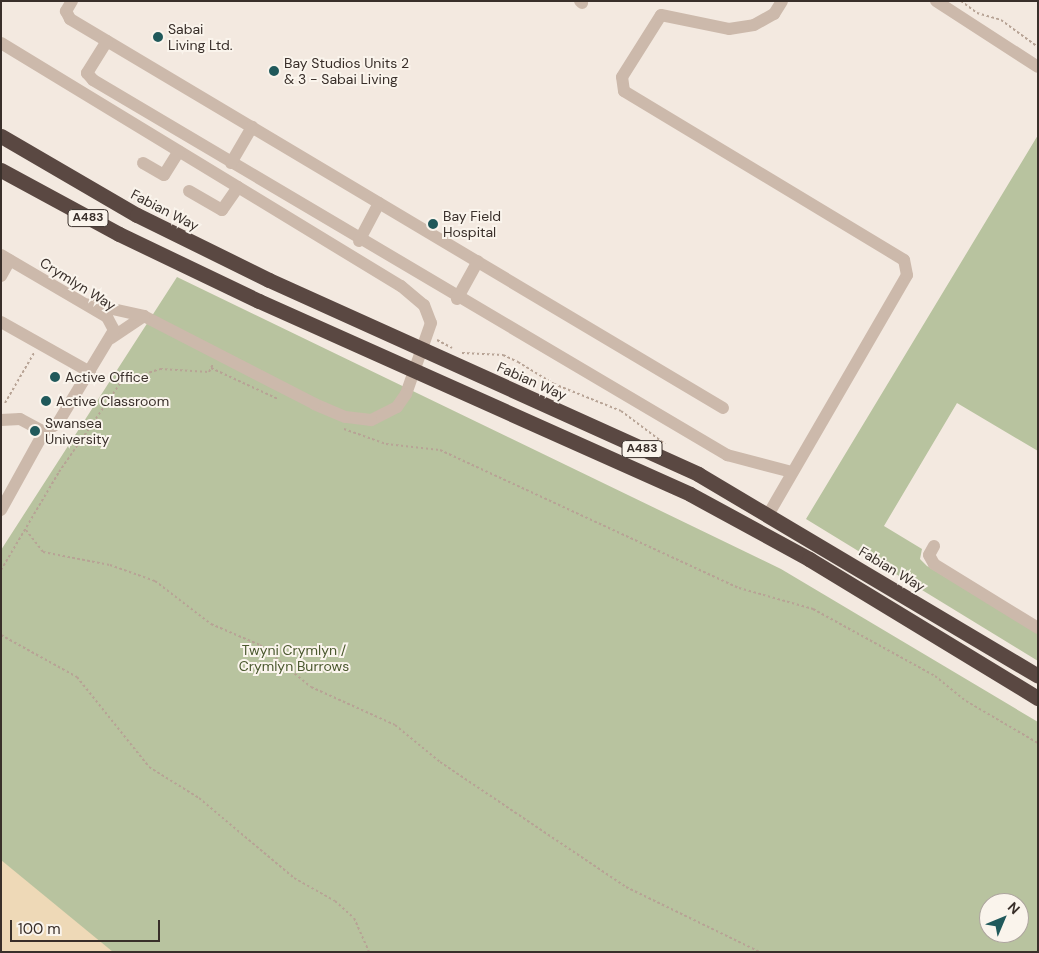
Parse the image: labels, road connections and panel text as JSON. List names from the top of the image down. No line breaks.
{"streets":{"highway":["Fabian Way","A483"],"street":["Crymlyn Way"]},"parks":["Twyni Crymlyn / Crymlyn Burrows"],"places":["Sabai Living Ltd.","Bay Studios Units 2 & 3 - Sabai Living","Bay Field Hospital","Active Office","Active Classroom","Swansea University"],"scale_bar":"100 m","north":"top right"}
